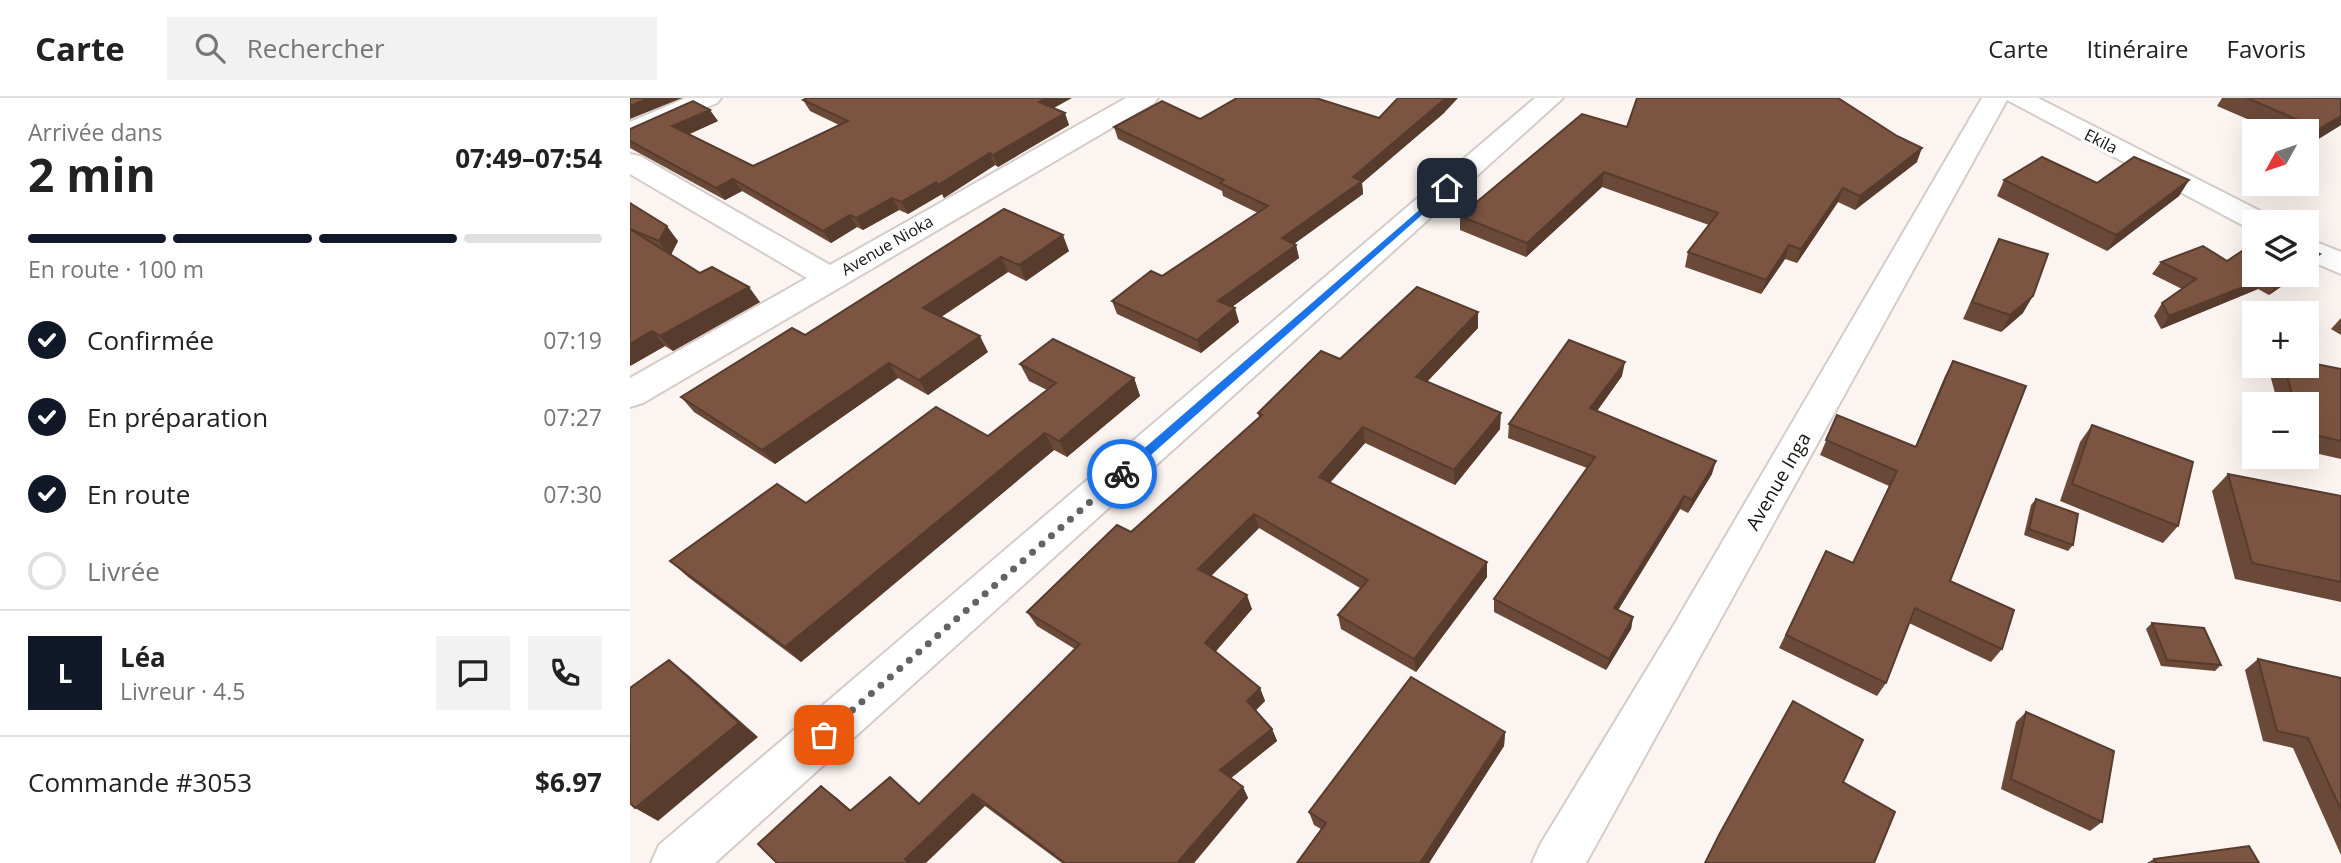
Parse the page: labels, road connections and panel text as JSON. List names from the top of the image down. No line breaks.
{"streets":{"street":["Ekila","Avenue Nioka","Avenue Inga"]},"north":"bottom left","page":{"header":"Carte","search":"Rechercher","nav":["Carte","Itinéraire","Favoris"],"heading":["2 min","Arrivée dans","07:49–07:54"],"panel":["Léa","Livreur · 4.5","Commande #3053","$6.97"],"map_buttons":["+","−"],"bar":"En route · 100 m","list":[["Confirmée","07:19"],["En préparation","07:27"],["En route","07:30"],"Livrée"],"round":"L"}}
